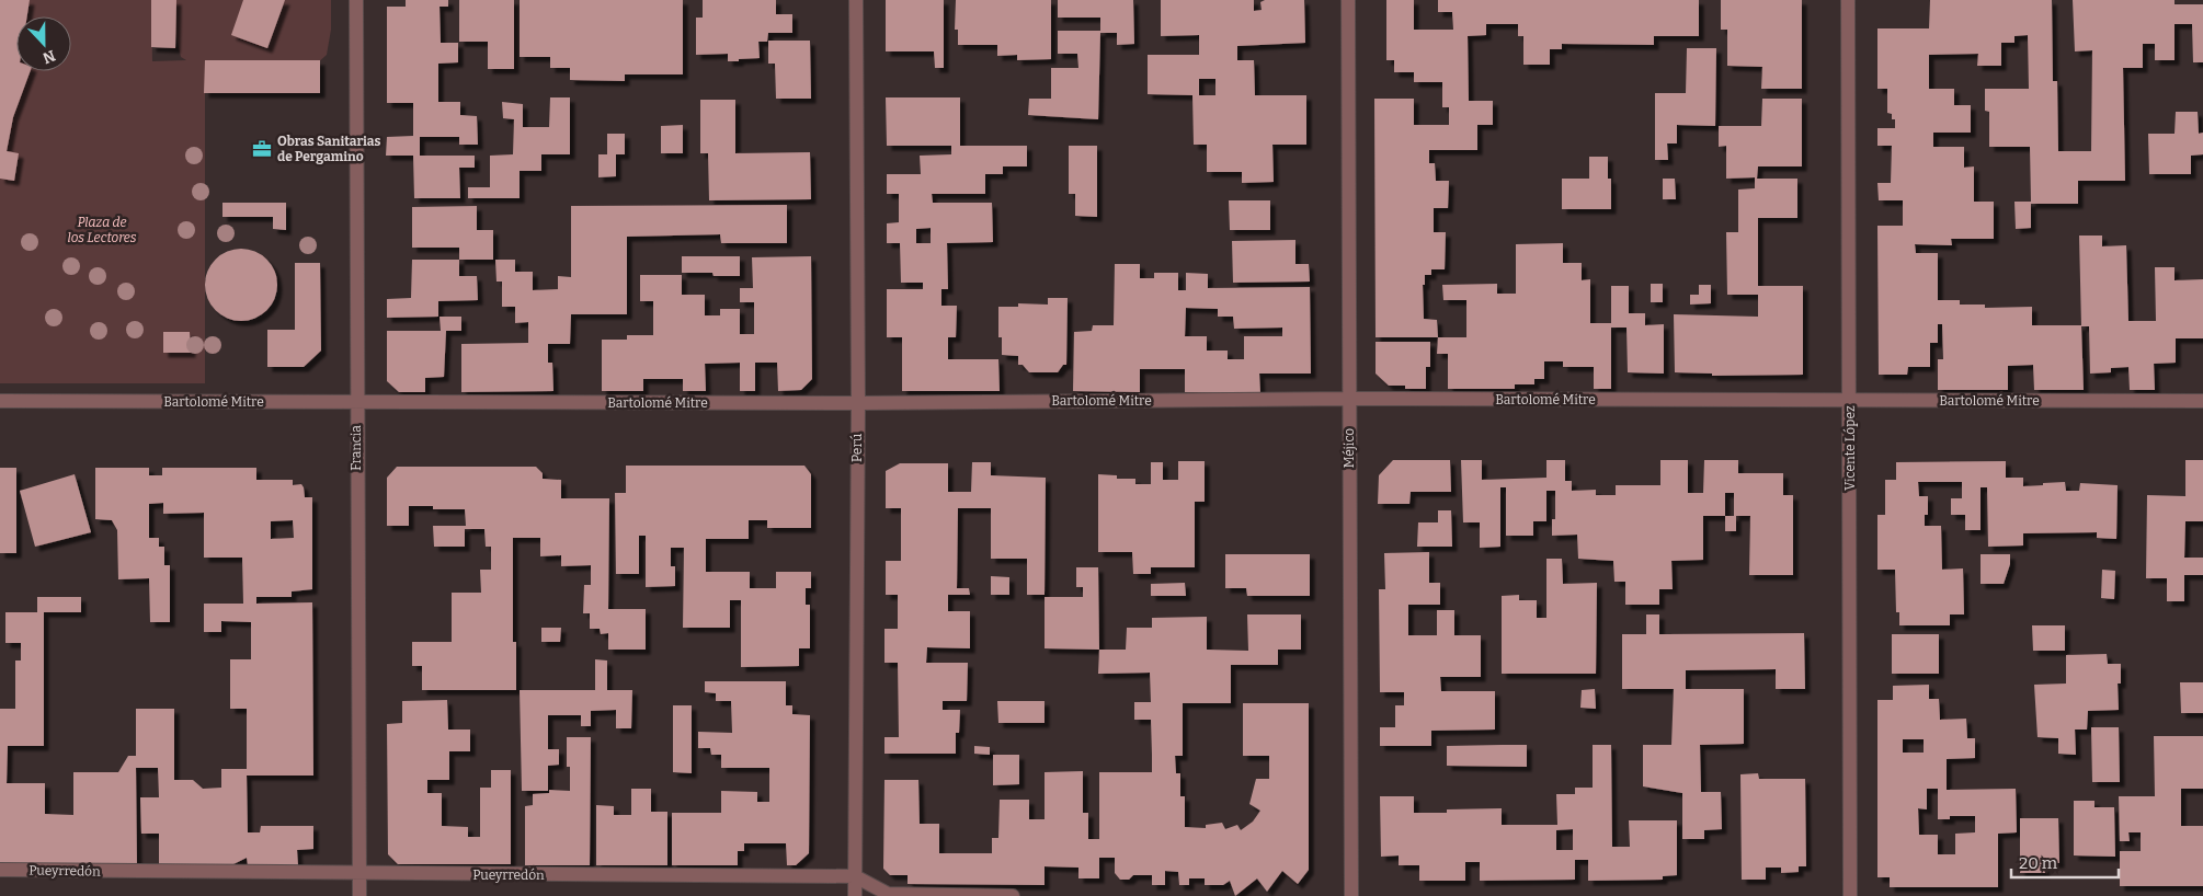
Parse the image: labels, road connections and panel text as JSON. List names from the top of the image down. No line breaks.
{"streets":{"street":["Bartolomé Mitre","Francia","Perú","Méjico","Vicente López","Pueyrredón"]},"crossings":[["Bartolomé Mitre","Francia"],["Bartolomé Mitre","Perú"],["Bartolomé Mitre","Méjico"],["Bartolomé Mitre","Vicente López"],["Francia","Pueyrredón"],["Perú","Pueyrredón"]],"parks":["Plaza de los Lectores"],"places":{"office":["Obras Sanitarias de Pergamino"]},"scale_bar":"20 m","north":"bottom"}
